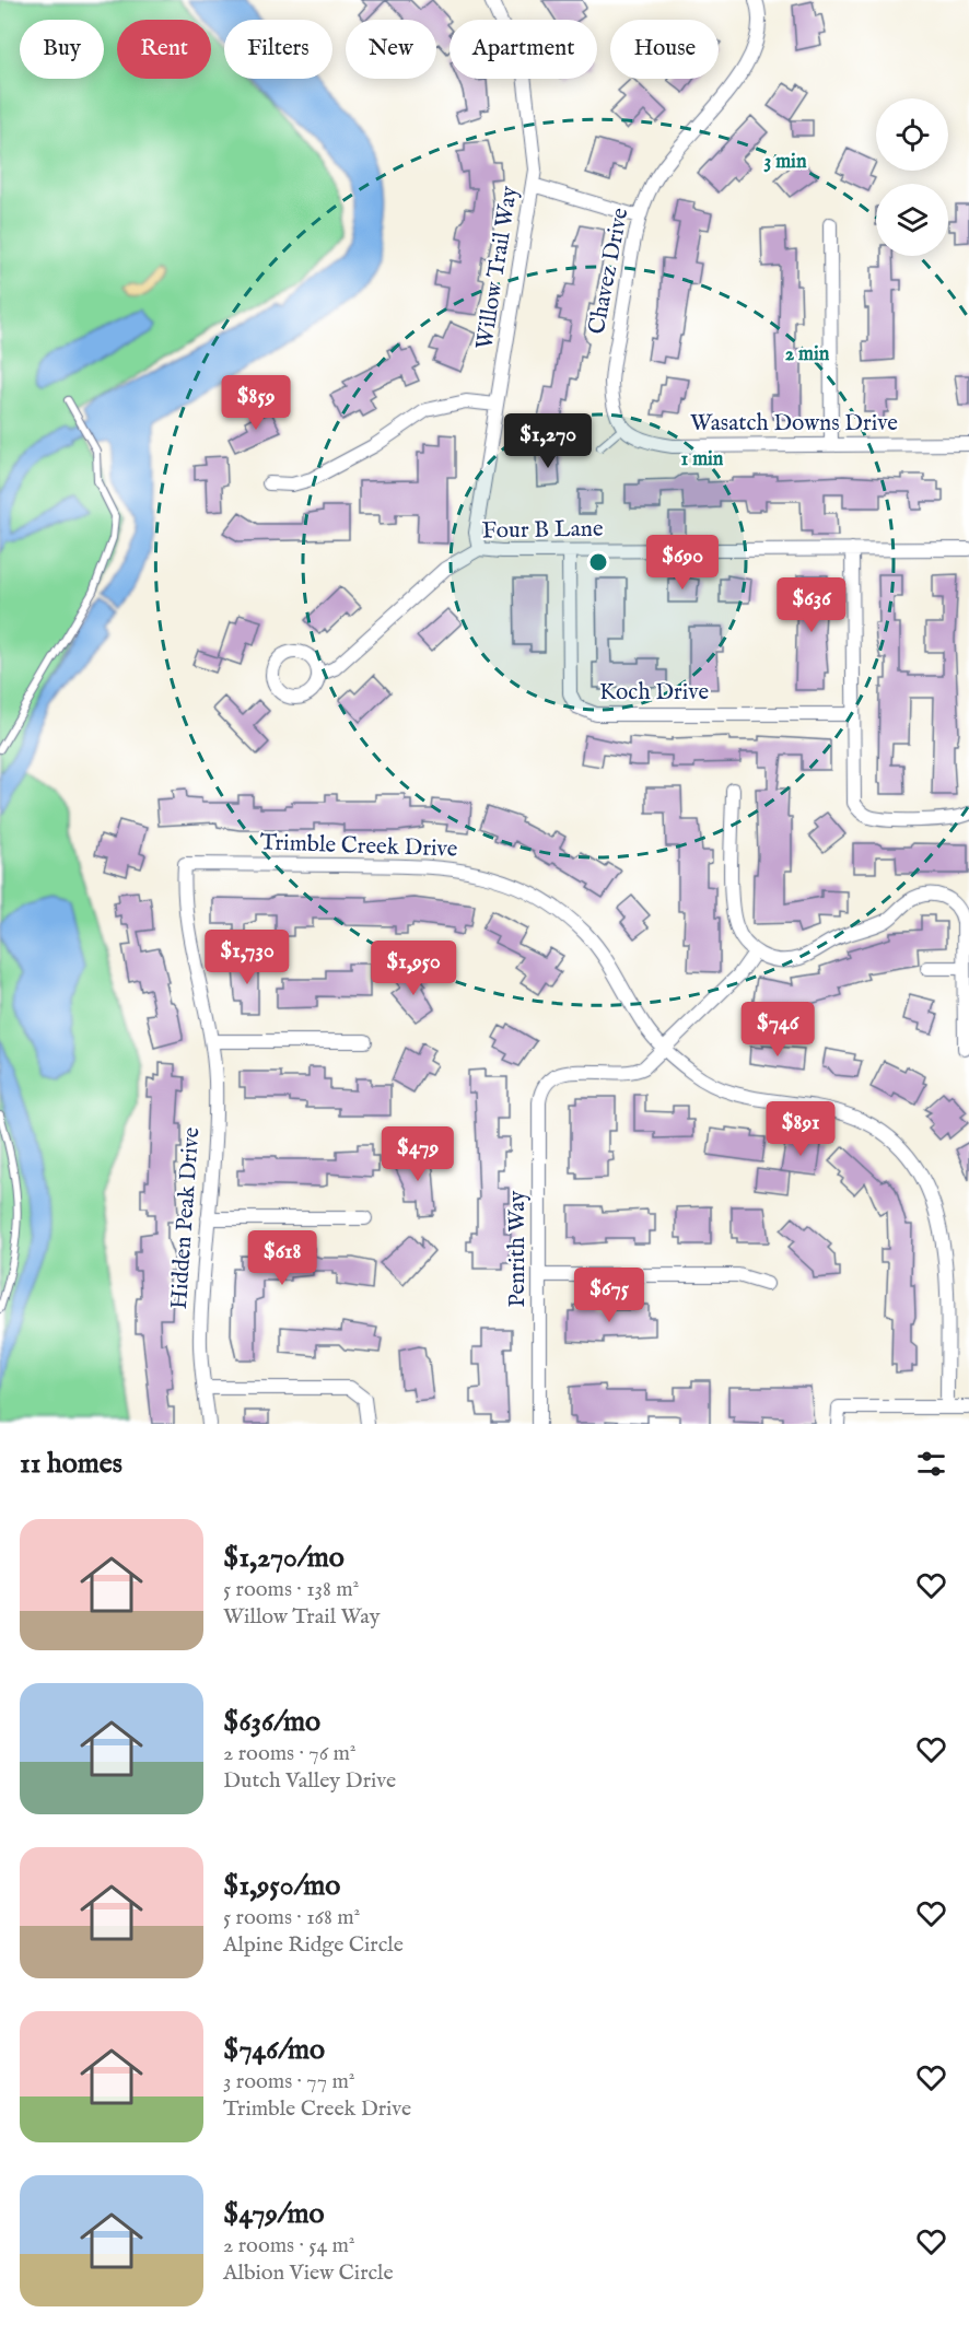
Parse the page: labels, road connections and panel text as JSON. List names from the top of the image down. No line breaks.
{"streets":{"street":["Willow Trail Way","Chavez Drive","Wasatch Downs Drive","Four B Lane","Koch Drive","Trimble Creek Drive","Hidden Peak Drive","Penrith Way"]},"crossings":[["Willow Trail Way","Four B Lane"],["Chavez Drive","Wasatch Downs Drive"],["Four B Lane","Koch Drive"],["Trimble Creek Drive","Hidden Peak Drive"],["Trimble Creek Drive","Penrith Way"]],"page":{"chip":["Buy","Rent","Filters","New","Apartment","House"],"price":["$859","$1,270","$690","$636","$1,730","$1,950","$746","$891","$479","$618","$675"],"heading":"11 homes","list":[{"name":"$1,270/mo","note":"5 rooms · 138 m² · Willow Trail Way"},{"name":"$636/mo","note":"2 rooms · 76 m² · Dutch Valley Drive"},{"name":"$1,950/mo","note":"5 rooms · 168 m² · Alpine Ridge Circle"},{"name":"$746/mo","note":"3 rooms · 77 m² · Trimble Creek Drive"},{"name":"$479/mo","note":"2 rooms · 54 m² · Albion View Circle"}]},"rings":["3 min","2 min","1 min"]}
